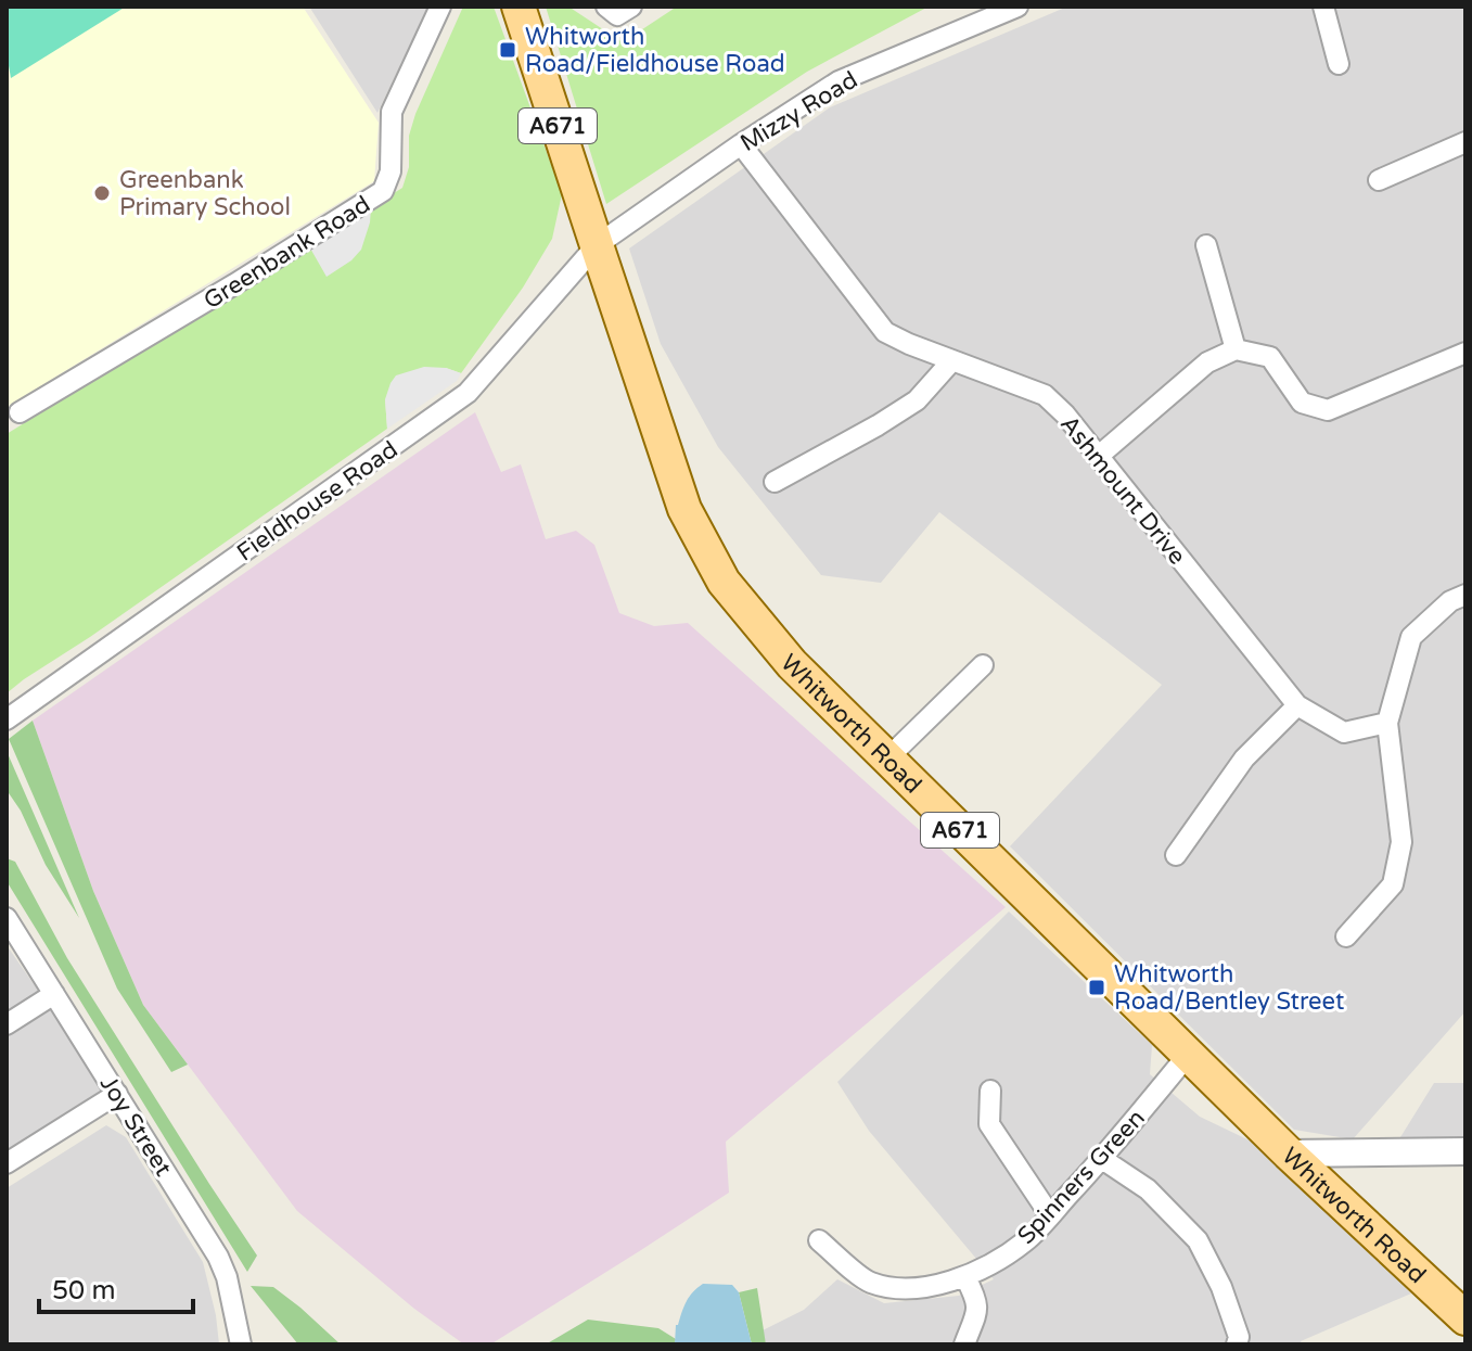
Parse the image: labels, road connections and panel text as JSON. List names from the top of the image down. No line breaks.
{"streets":{"main road":["A671","Whitworth Road"],"street":["Mizzy Road","Greenbank Road","Ashmount Drive","Fieldhouse Road","Joy Street","Spinners Green"]},"crossings":[["Mizzy Road","Ashmount Drive"],["Mizzy Road","Fieldhouse Road"],["Mizzy Road","Whitworth Road"],["Fieldhouse Road","Whitworth Road"],["Whitworth Road","Spinners Green"]],"places":{"transit":["Whitworth Road/Fieldhouse Road","Whitworth Road/Bentley Street"],"other":["Greenbank Primary School"]},"scale_bar":"50 m"}
